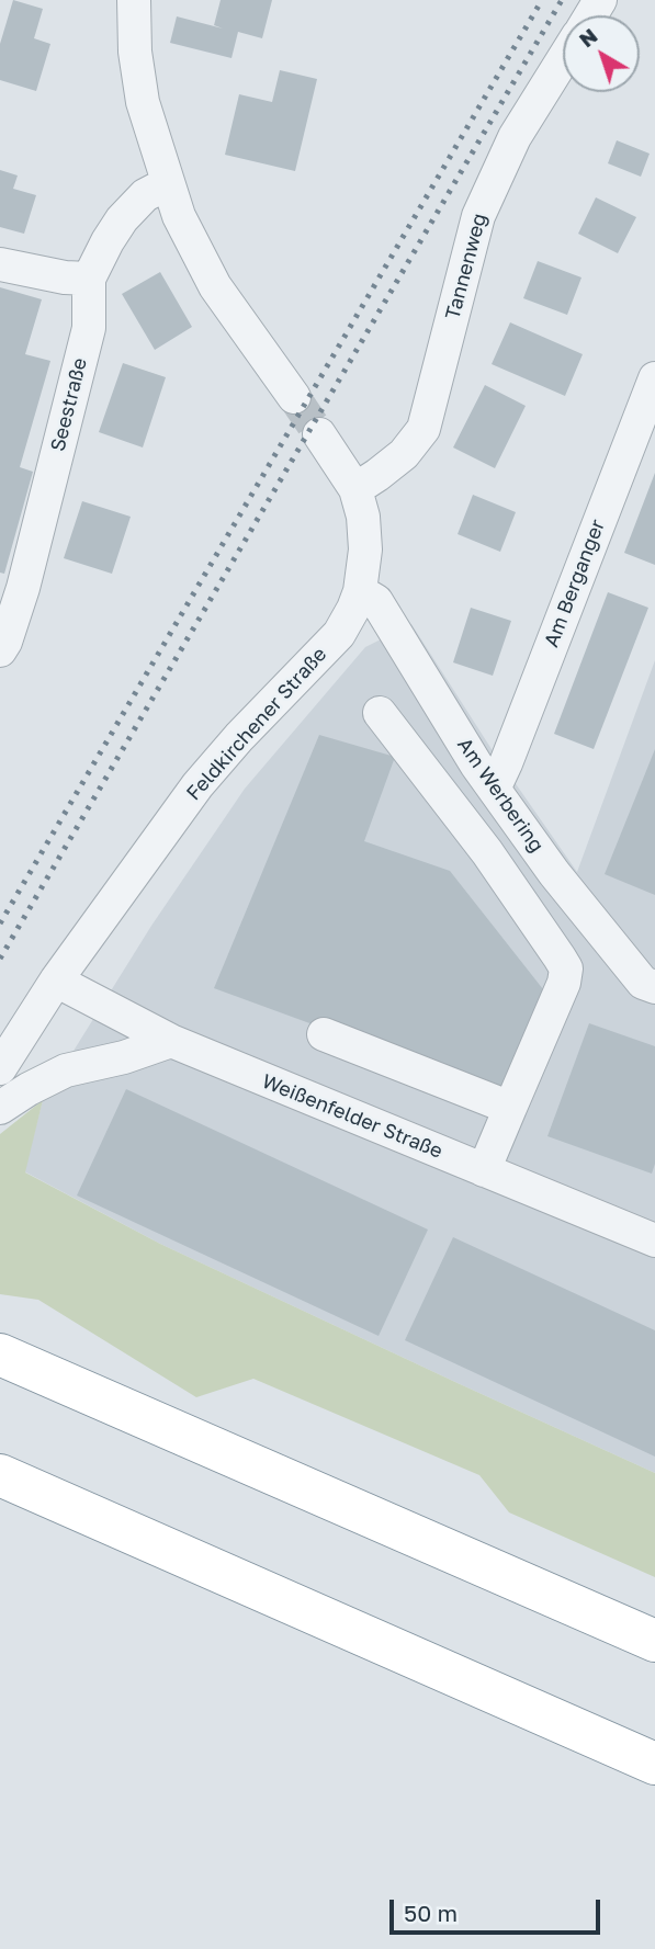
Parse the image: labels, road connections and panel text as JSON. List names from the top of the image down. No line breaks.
{"streets":{"street":["Tannenweg","Seestraße","Am Berganger","Feldkirchener Straße","Am Werbering","Weißenfelder Straße"]},"crossings":[["Tannenweg","Feldkirchener Straße"],["Am Berganger","Am Werbering"],["Feldkirchener Straße","Am Werbering"],["Feldkirchener Straße","Weißenfelder Straße"]],"scale_bar":"50 m","north":"top left"}
